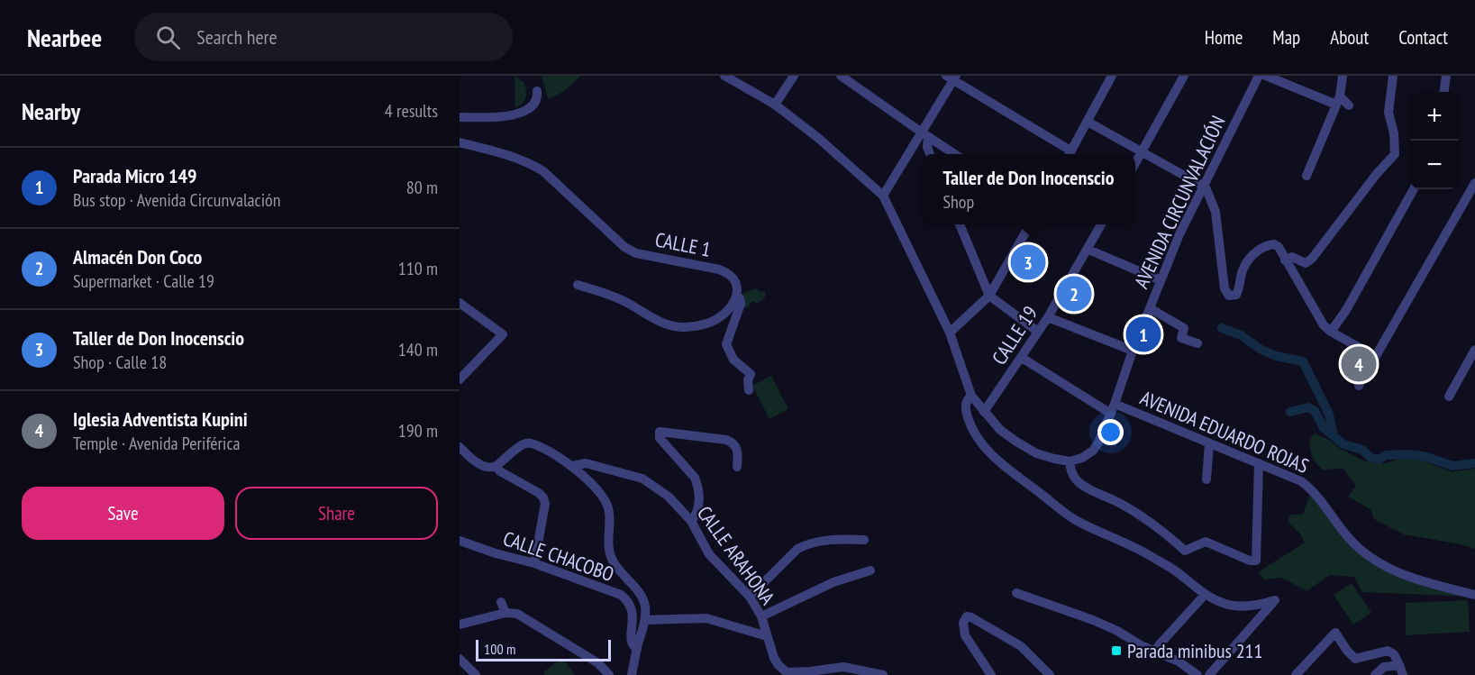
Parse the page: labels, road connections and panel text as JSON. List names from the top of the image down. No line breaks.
{"streets":{"street":["AVENIDA CIRCUNVALACIÓN","CALLE 1","CALLE 19","AVENIDA EDUARDO ROJAS","CALLE ARAHONA","CALLE CHACOBO"]},"crossings":[["AVENIDA CIRCUNVALACIÓN","AVENIDA EDUARDO ROJAS"],["CALLE 19","AVENIDA EDUARDO ROJAS"]],"places":{"transit":["Parada minibus 211"]},"scale_bar":"100 m","page":{"header":"Nearbee","search":"Search here","nav":["Home","Map","About","Contact"],"heading":["Nearby","4 results"],"map_buttons":["+","−"],"list":[{"mark":"1","name":"Parada Micro 149","note":"Bus stop · Avenida Circunvalación","value":"80 m"},{"mark":"2","name":"Almacén Don Coco","note":"Supermarket · Calle 19","value":"110 m"},{"mark":"3","name":"Taller de Don Inocenscio","note":"Shop · Calle 18","value":"140 m"},{"mark":"4","name":"Iglesia Adventista Kupini","note":"Temple · Avenida Periférica","value":"190 m"}],"popup":["Taller de Don Inocenscio","Shop"],"pins":["3","2","1","4"],"buttons":["Save","Share"],"scale":"100 m"}}
